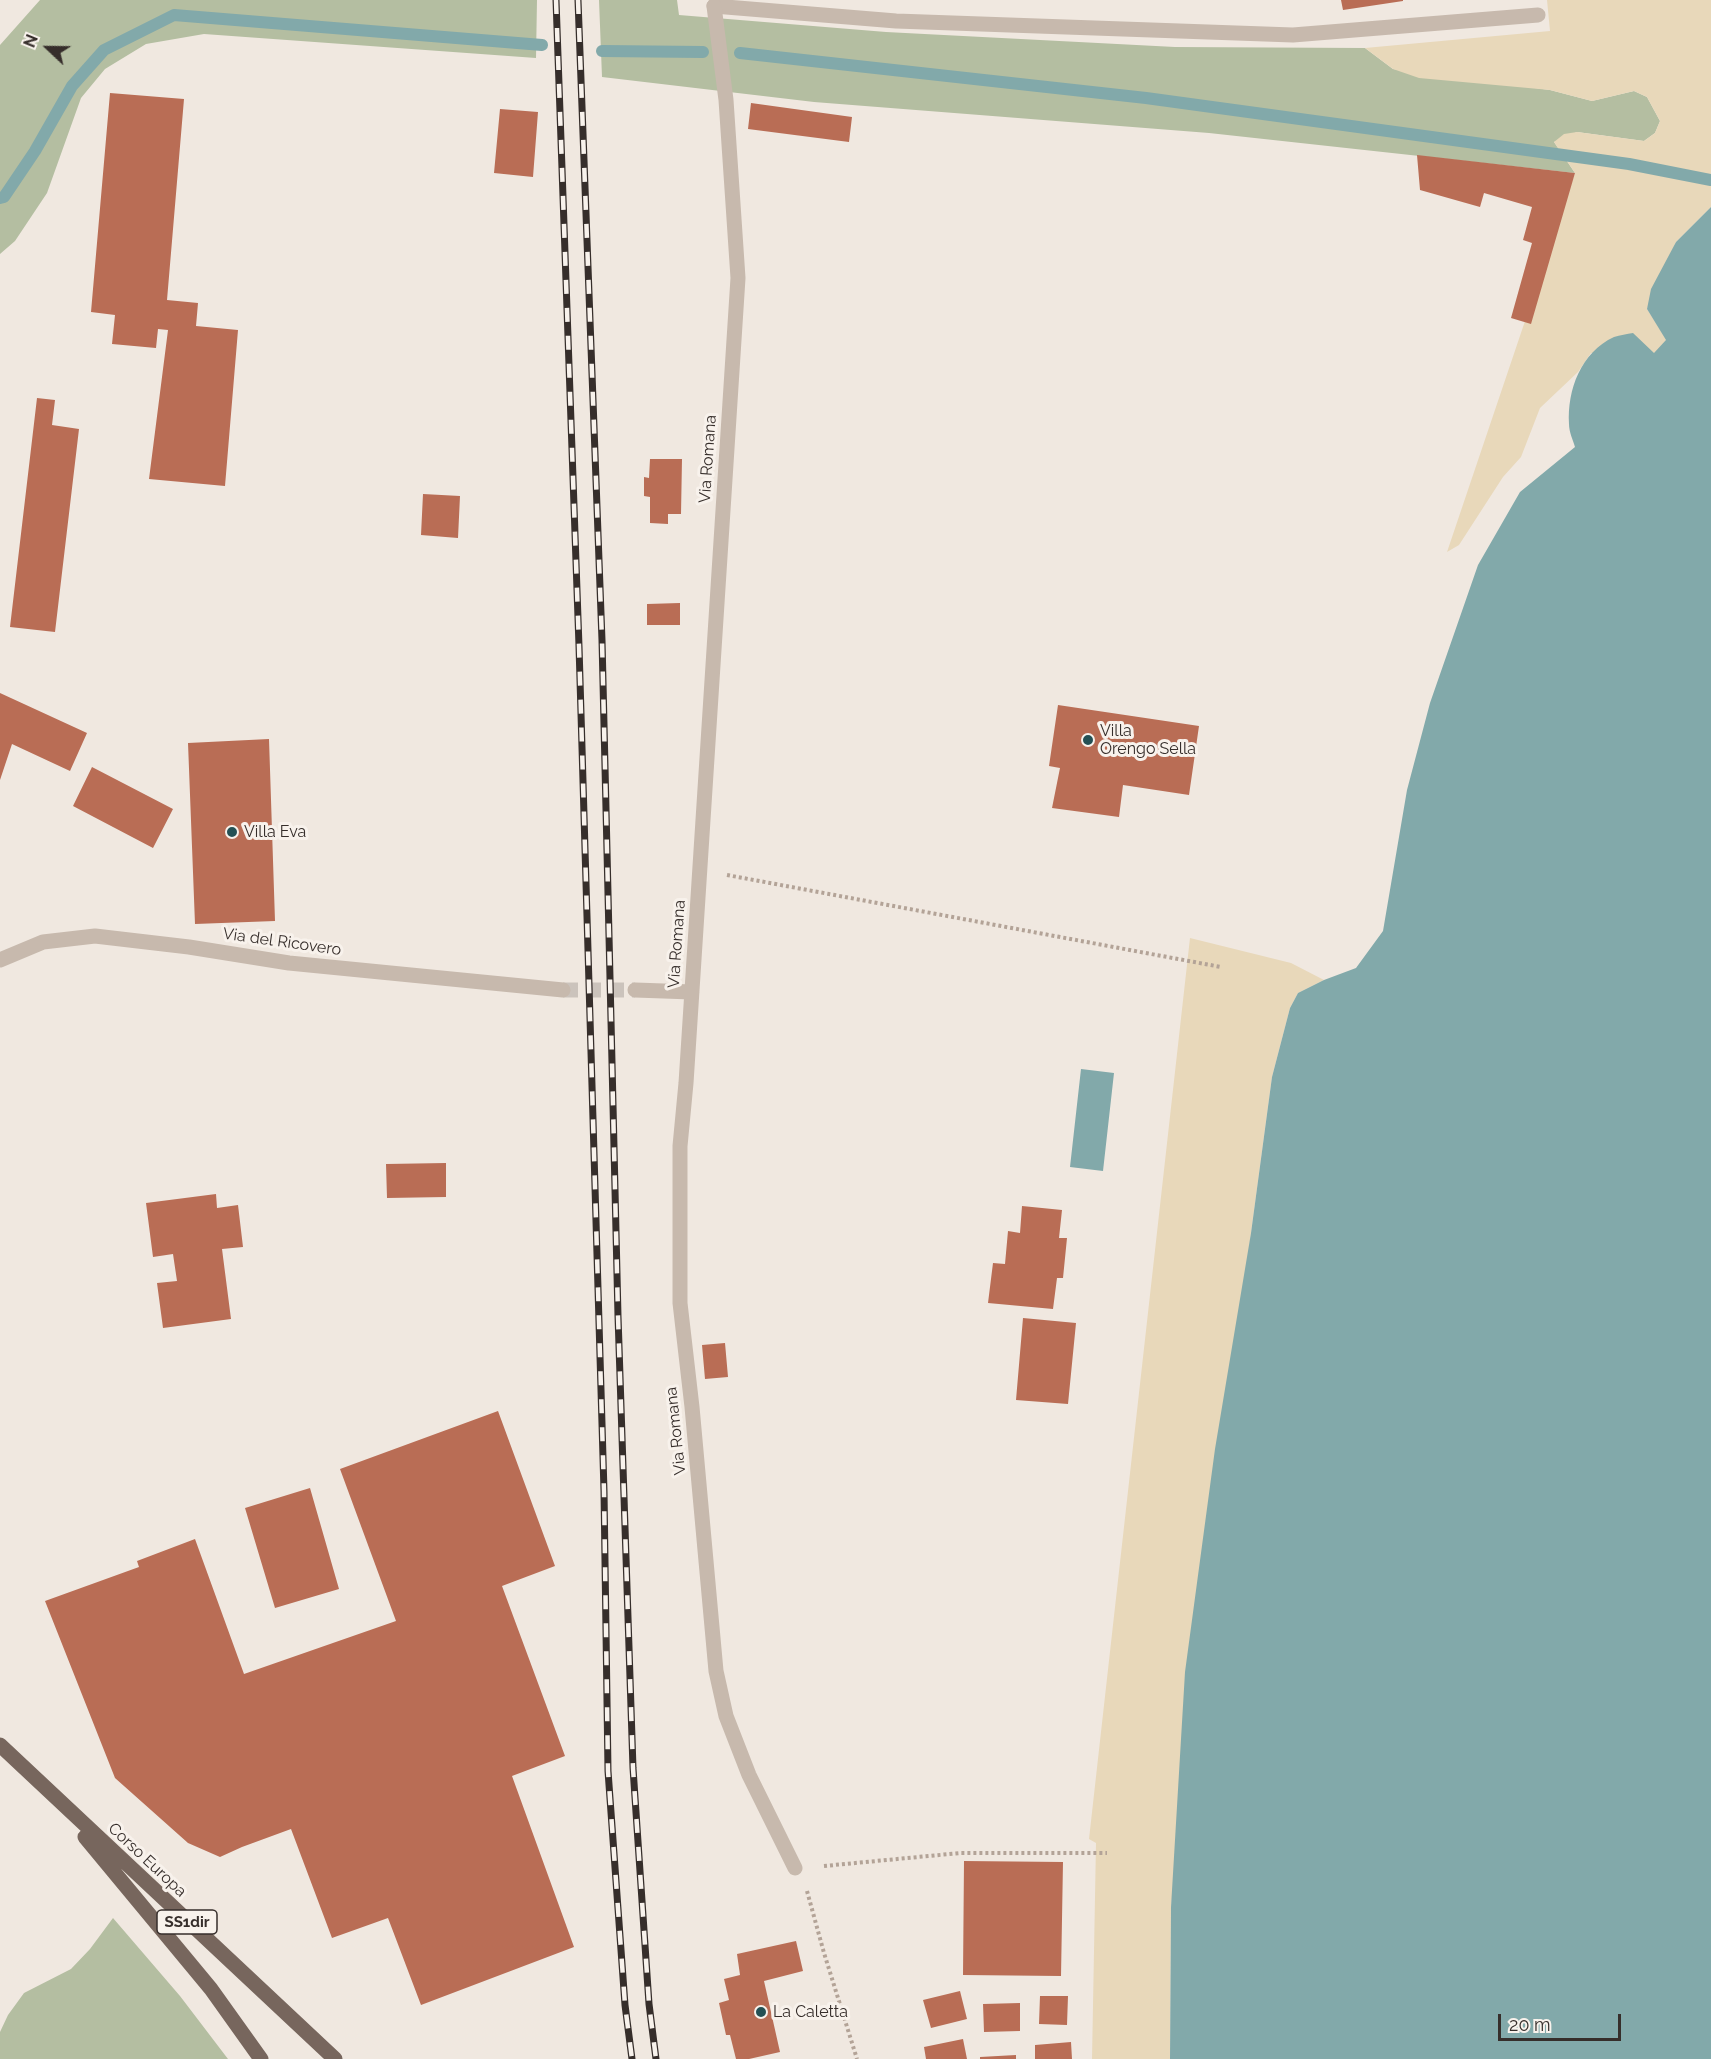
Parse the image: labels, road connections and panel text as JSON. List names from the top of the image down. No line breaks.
{"streets":{"main road":["Corso Europa","SS1dir"],"street":["Via Romana","Via del Ricovero"]},"places":["Villa Orengo Sella","Villa Eva","La Caletta"],"scale_bar":"20 m","north":"left"}
